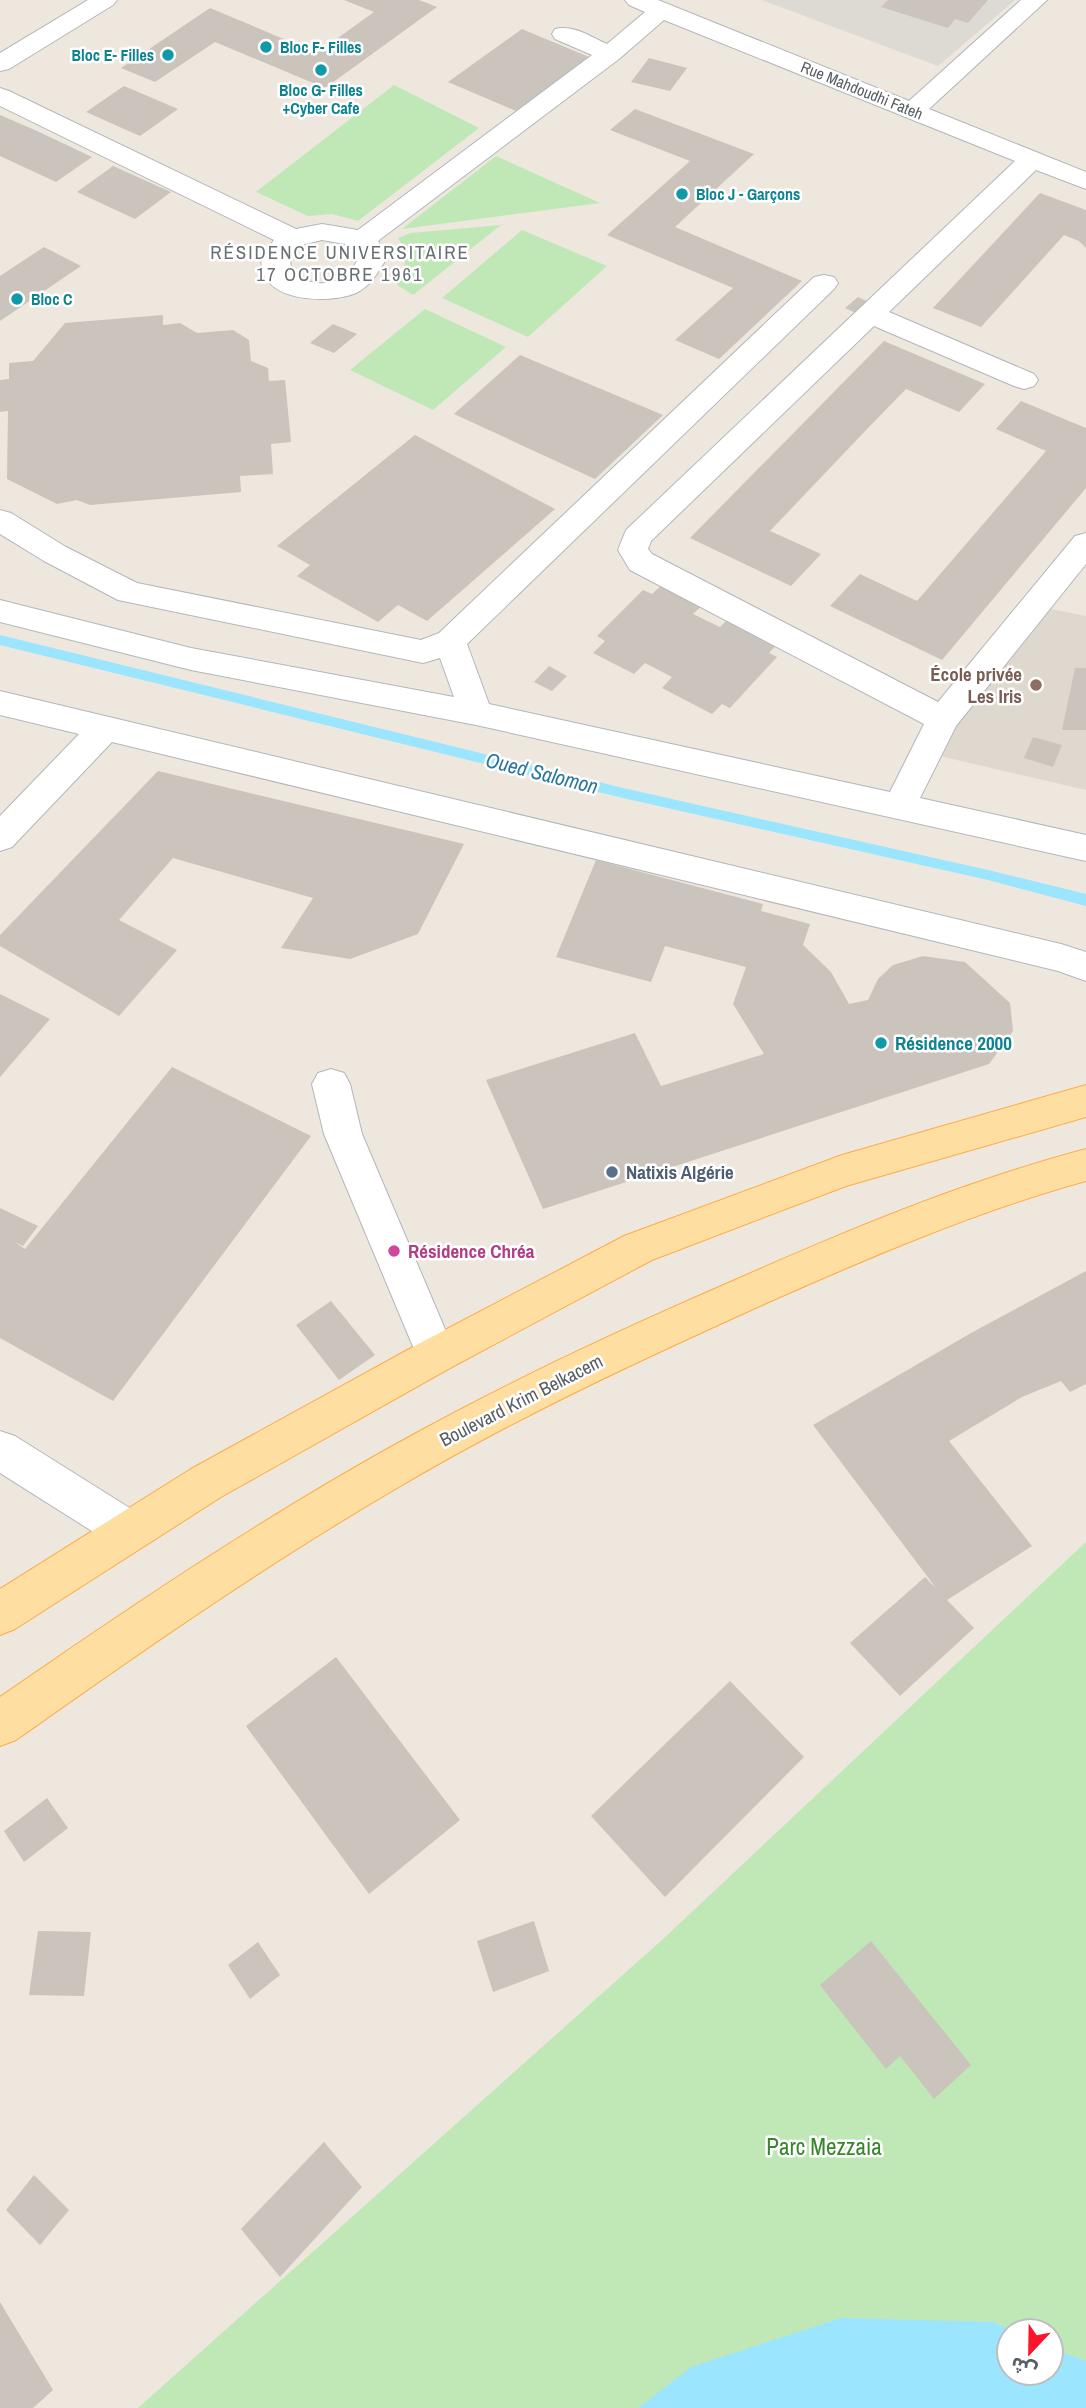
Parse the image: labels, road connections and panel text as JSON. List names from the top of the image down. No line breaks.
{"streets":{"main road":["Boulevard Krim Belkacem"],"street":["Rue Mahdoudhi Fateh"]},"districts":["RÉSIDENCE UNIVERSITAIRE 17 OCTOBRE 1961"],"water":["Oued Salomon"],"parks":["Parc Mezzaia"],"places":["Bloc F- Filles","Bloc E- Filles","Bloc G- Filles +Cyber Cafe","Bloc J - Garçons","Bloc C","École privée Les Iris","Résidence 2000","Natixis Algérie","Résidence Chréa"],"north":"bottom"}
